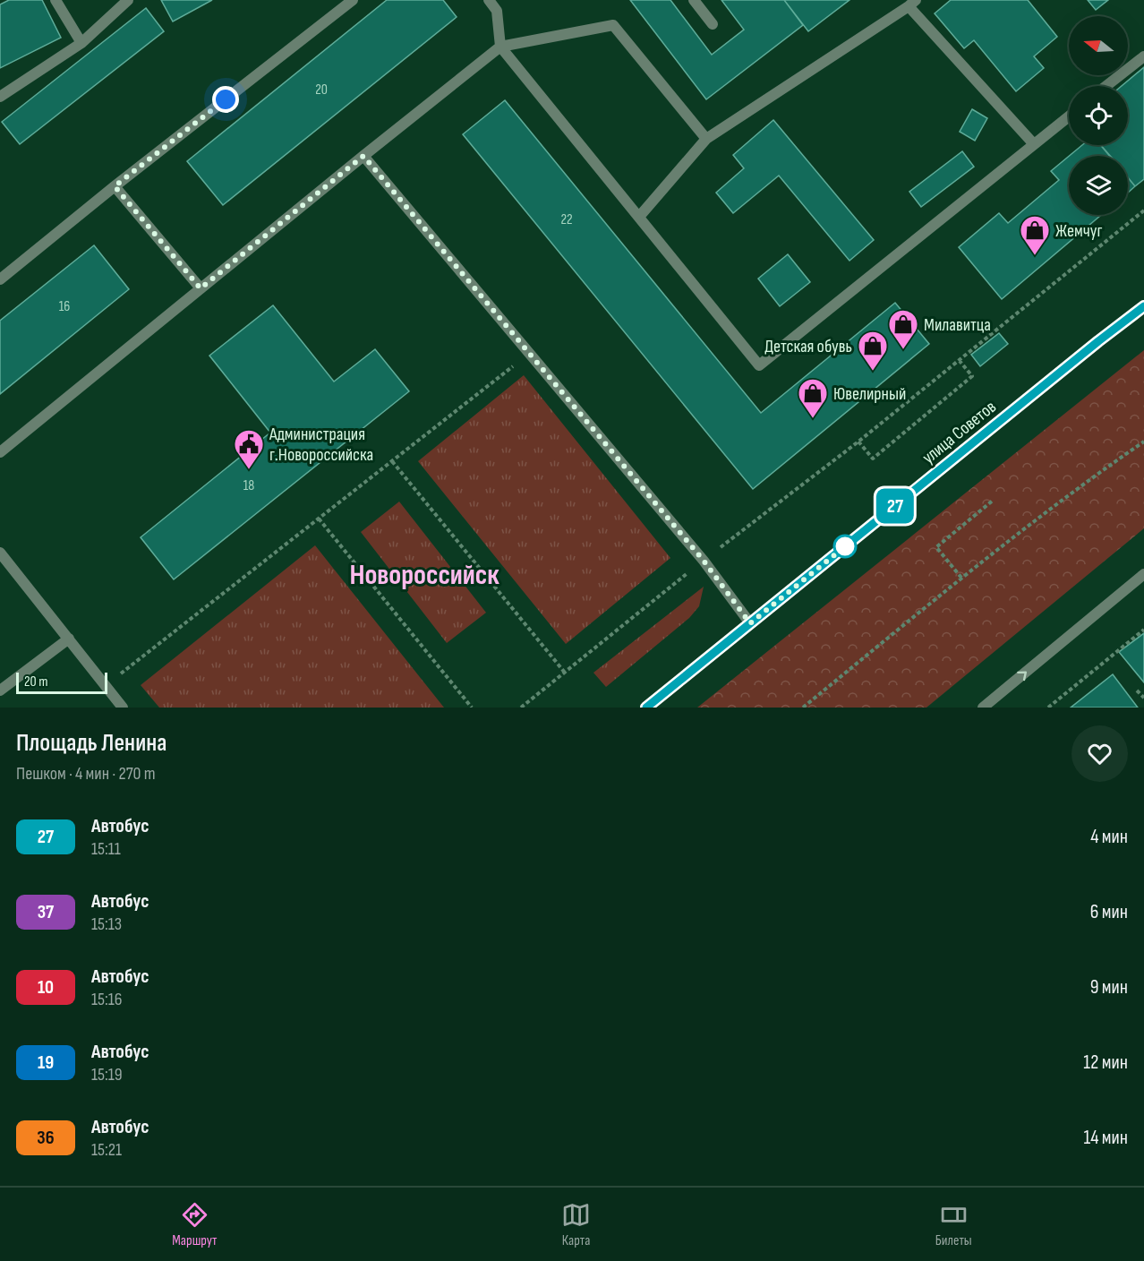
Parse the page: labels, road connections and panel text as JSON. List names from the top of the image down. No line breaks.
{"streets":{"street":["улица Советов"]},"districts":["Новороссийск"],"places":{"shop":["Жемчуг","Милавитца","Детская обувь","Ювелирный"],"public building":["Администрация г.Новороссийска"]},"lines":["bus line 27"],"house_numbers":["20","22","16","18"],"scale_bar":"20 m","north":"left","page":{"on_map":"27","scale":"20 m","heading":["Площадь Ленина","Пешком · 4 мин · 270 m"],"list":[{"mark":"27","name":"Автобус","note":"15:11","value":"4 мин"},{"mark":"37","name":"Автобус","note":"15:13","value":"6 мин"},{"mark":"10","name":"Автобус","note":"15:16","value":"9 мин"},{"mark":"19","name":"Автобус","note":"15:19","value":"12 мин"},{"mark":"36","name":"Автобус","note":"15:21","value":"14 мин"}],"tabs":["Маршрут","Карта","Билеты"]}}
